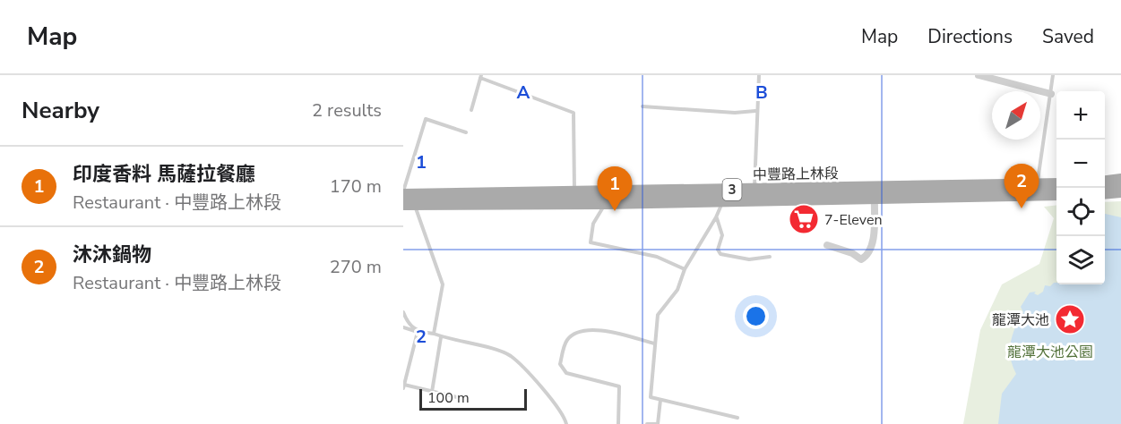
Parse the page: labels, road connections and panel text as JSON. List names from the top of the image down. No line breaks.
{"streets":{"main road":["中豐路上林段","3"]},"parks":["龍潭大池公園"],"places":{"supermarket":["7-Eleven"],"place":["龍潭大池"]},"scale_bar":"100 m","north":"top right","page":{"header":"Map","nav":["Map","Directions","Saved"],"heading":["Nearby","2 results"],"map_buttons":["+","−"],"list":[{"mark":"1","name":"印度香料 馬薩拉餐廳","note":"Restaurant · 中豐路上林段","value":"170 m"},{"mark":"2","name":"沐沐鍋物","note":"Restaurant · 中豐路上林段","value":"270 m"}],"pins":["2","1"],"scale":"100 m"},"grid":{"columns":["A","B"],"rows":["1","2"]}}
